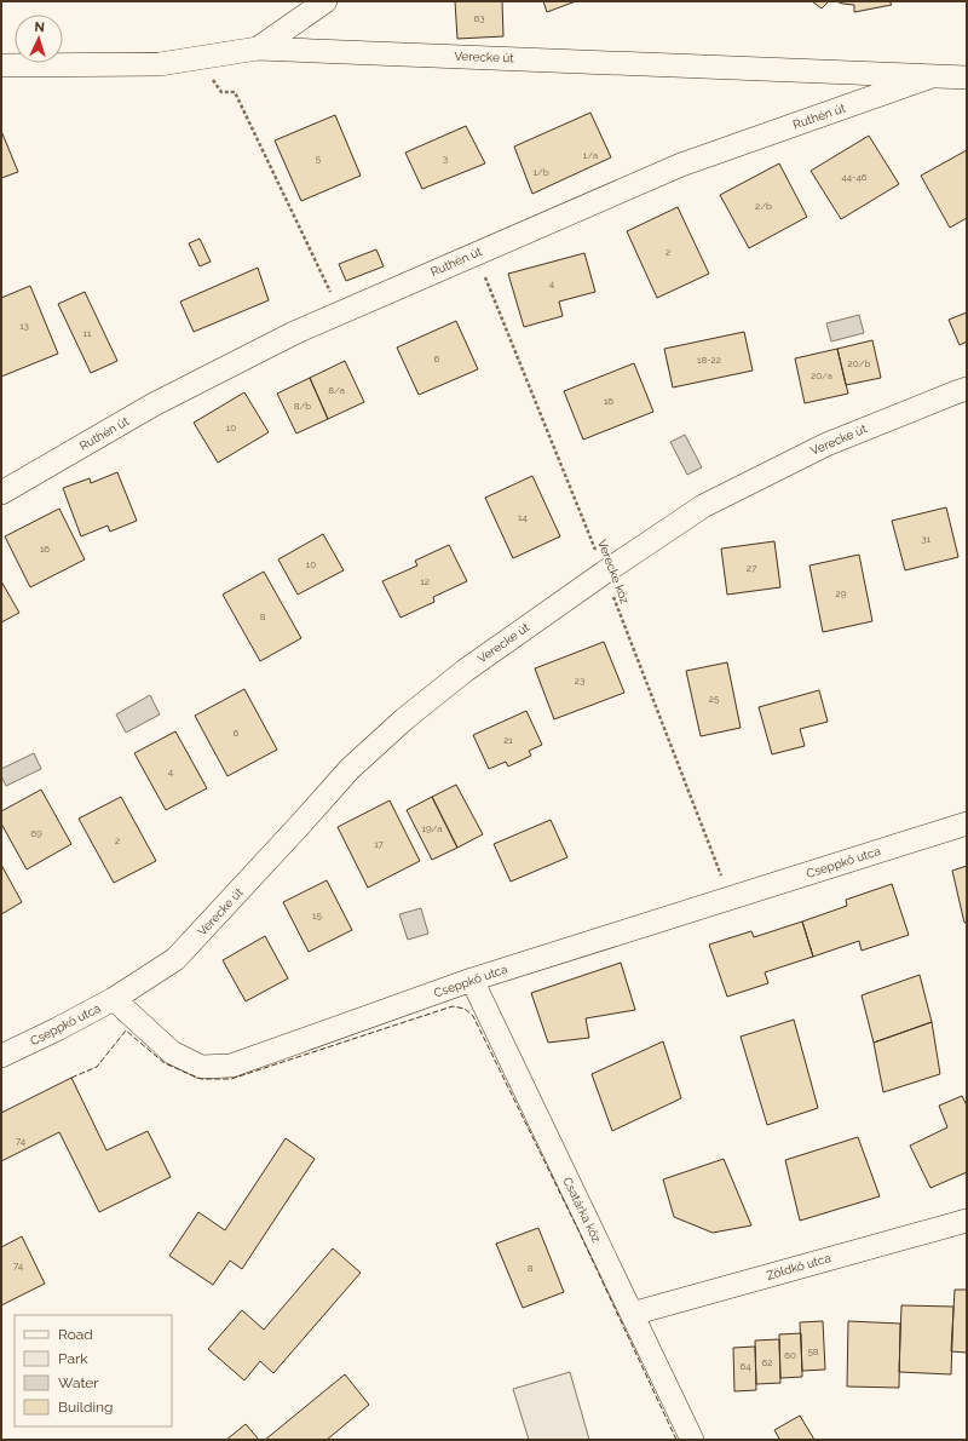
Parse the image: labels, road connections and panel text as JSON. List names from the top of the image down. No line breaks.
{"streets":{"street":["Verecke út","Ruthén út","Cseppkő utca","Csatárka köz","Zöldkő utca"],"path":["Verecke köz"]},"crossings":[["Verecke út","Ruthén út"],["Verecke út","Verecke köz"],["Verecke út","Cseppkő utca"],["Ruthén út","Verecke köz"],["Verecke köz","Cseppkő utca"],["Cseppkő utca","Csatárka köz"],["Csatárka köz","Zöldkő utca"]],"house_numbers":["63","1/a","5","3","1/b","44-46","2/b","2","4","13","11","6","18-22","20/b","20/a","8/a","16","8/b","10","14","31","16","10","27","12","29","8","23","25","6","21","4","19/a","69","2","17","15","74","74","8","58","60","62","64"],"legend":["Road","Park","Water","Building"],"north":"top"}
